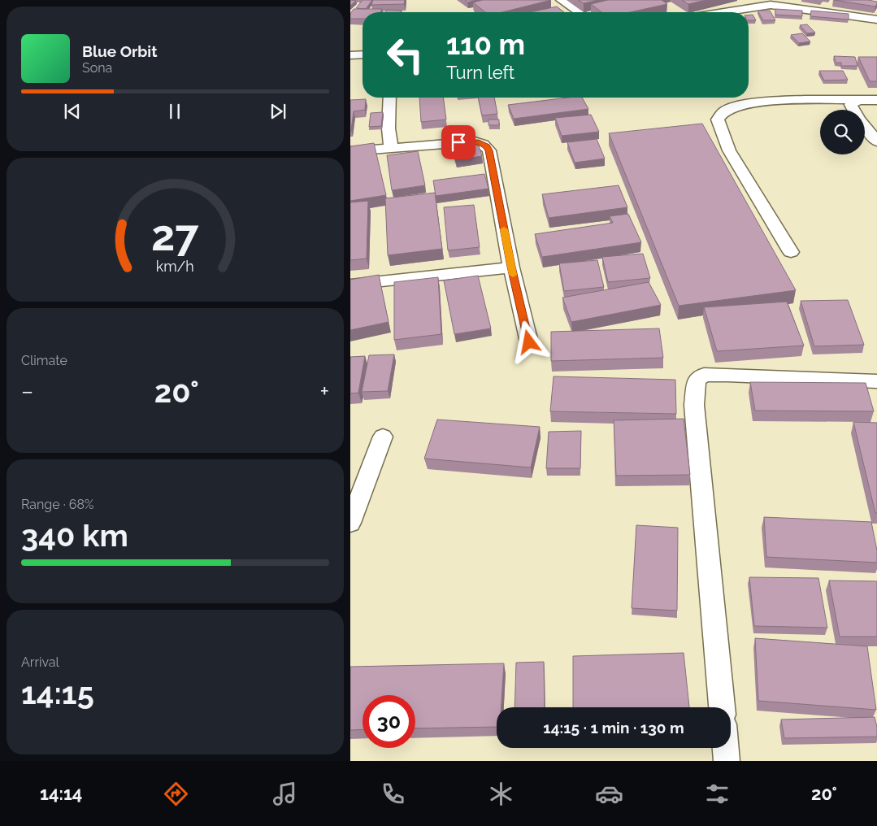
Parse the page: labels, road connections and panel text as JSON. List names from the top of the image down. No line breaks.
{"page":{"turn":["110 m","Turn left"],"song":["Blue Orbit","Sona"],"tile":["Climate",["Range · 68%","340 km"],["Arrival","14:15"]],"heat":["−","20°","+"],"limit":"30","trip":"14:15 · 1 min · 130 m","tabs":["14:14","20°"],"gauge":["27","km/h"]}}
